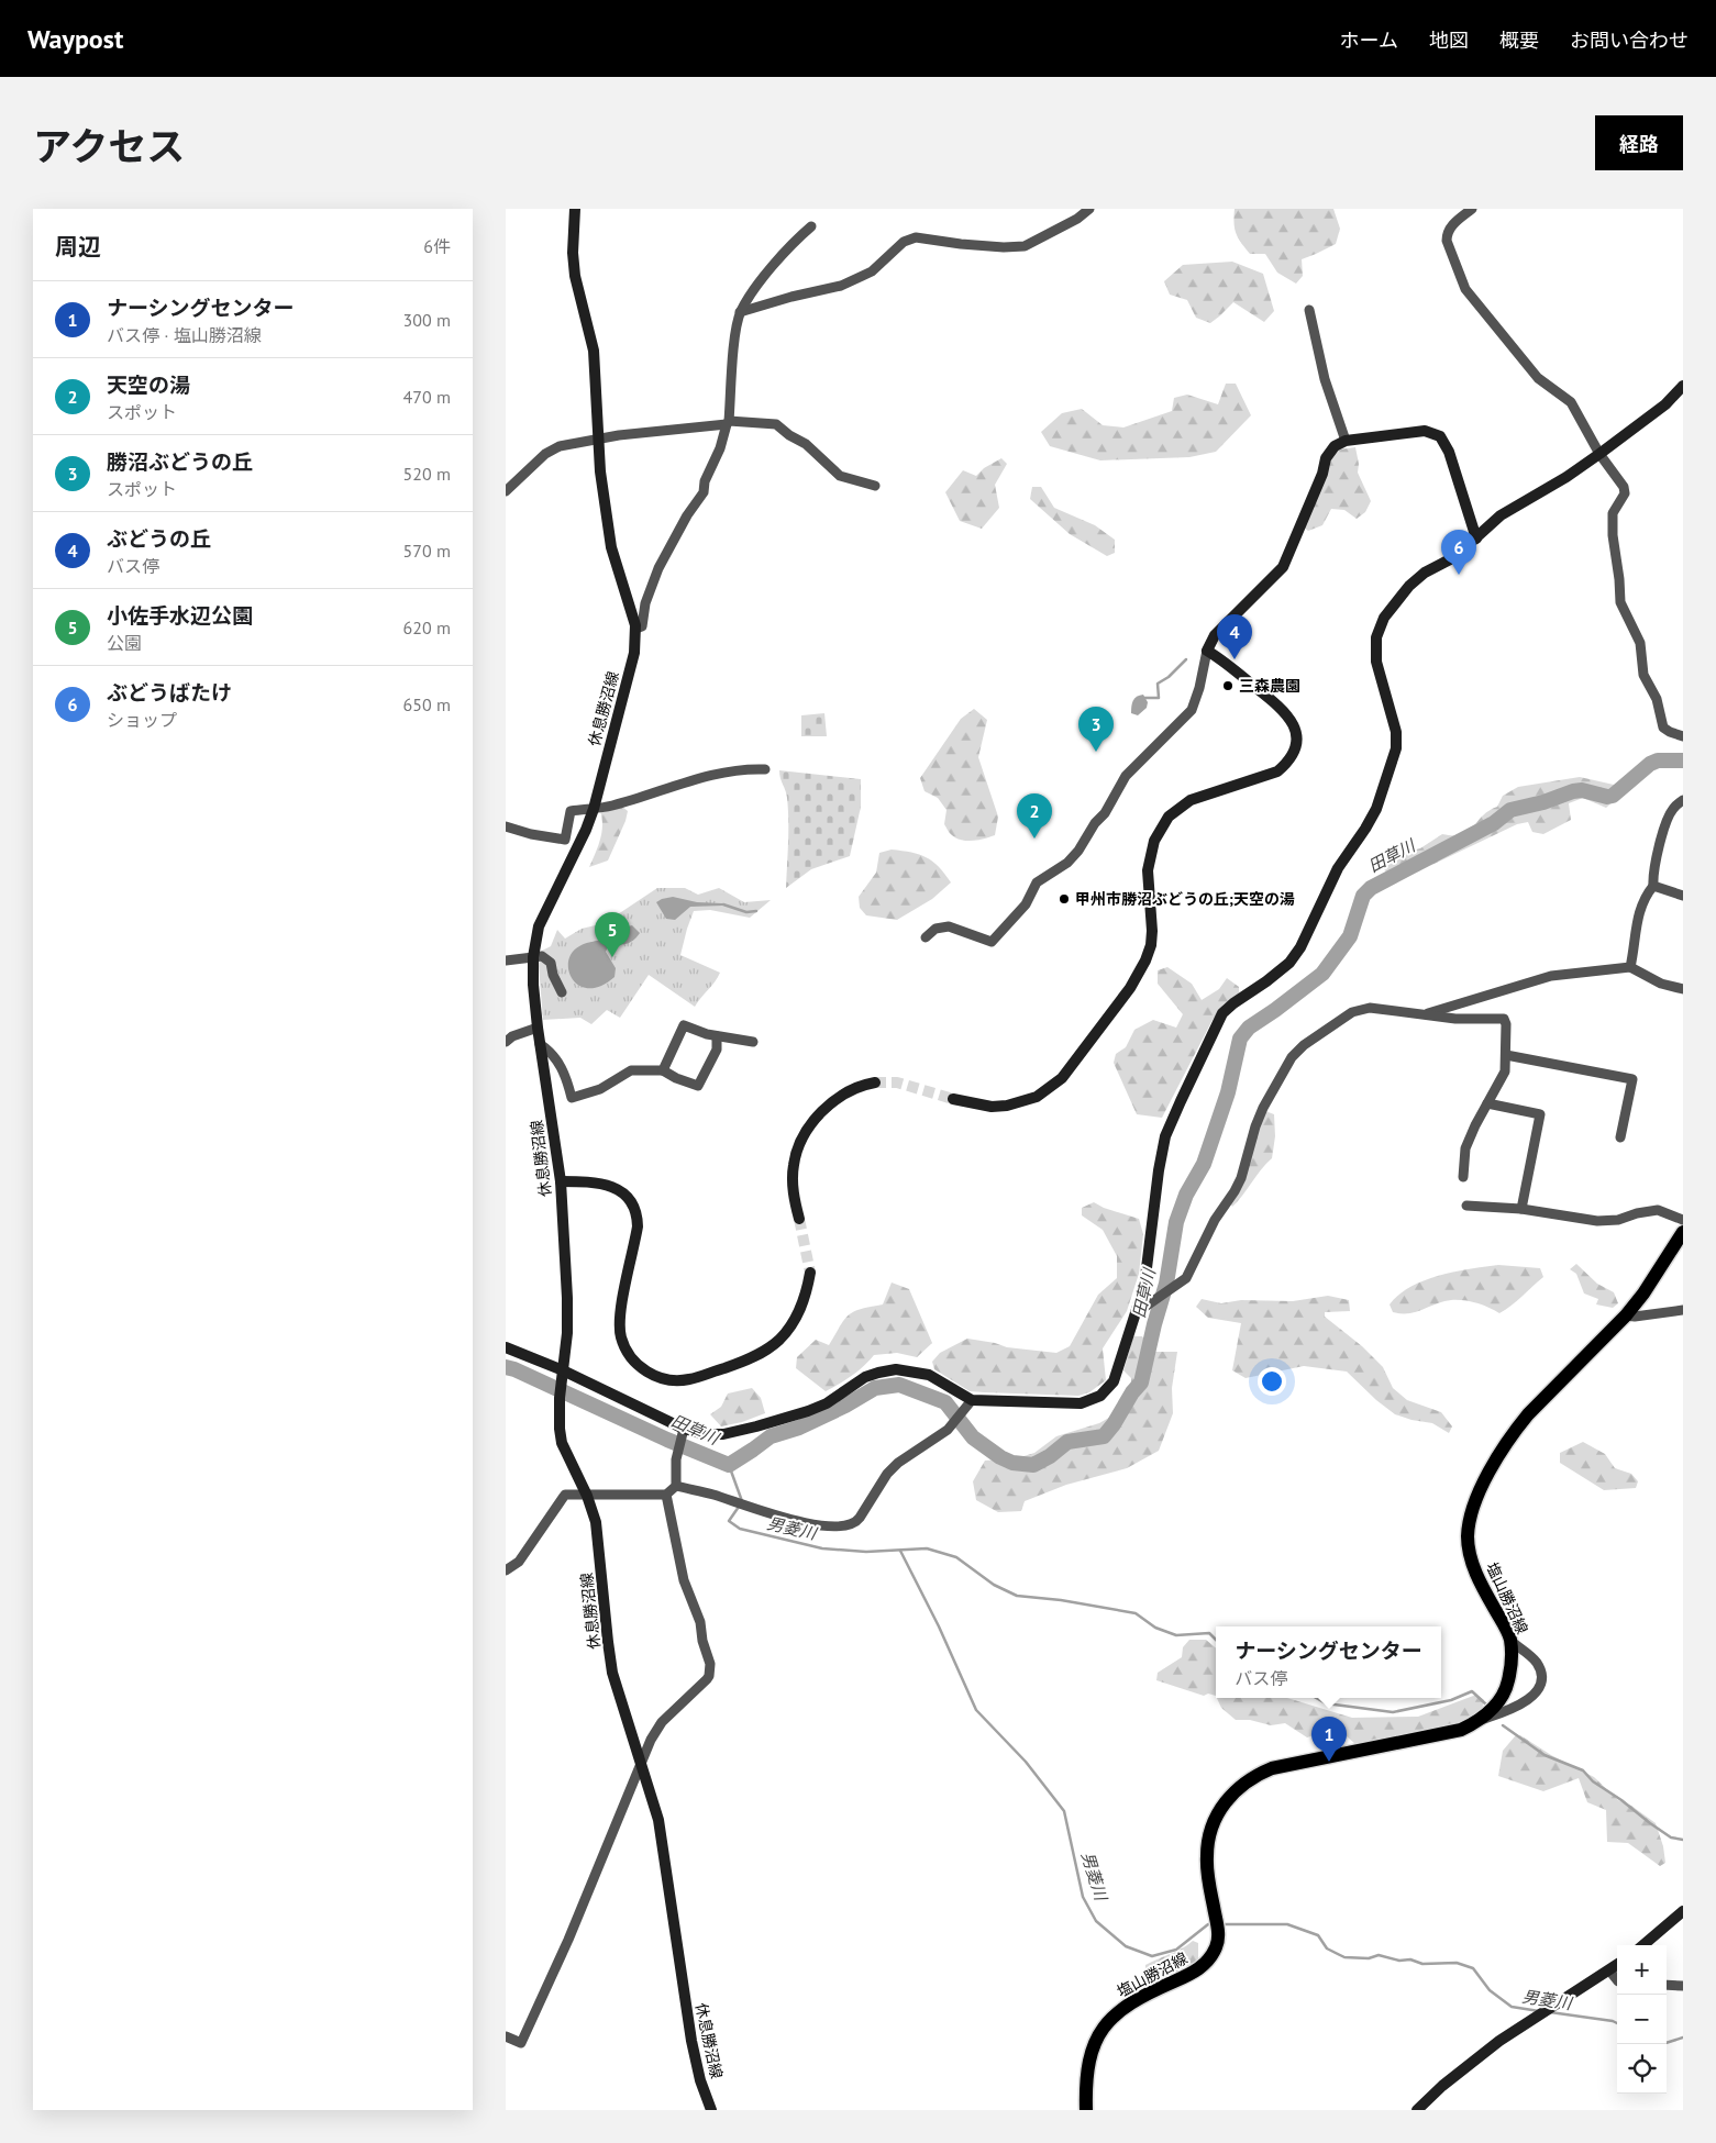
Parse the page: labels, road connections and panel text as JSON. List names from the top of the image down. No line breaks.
{"streets":{"main road":["塩山勝沼線"],"street":["休息勝沼線"]},"water":["田草川","男菱川"],"places":["三森農園","甲州市勝沼ぶどうの丘;天空の湯"],"page":{"header":"Waypost","nav":["ホーム","地図","概要","お問い合わせ"],"title":"アクセス","buttons":"経路","heading":["周辺","6件"],"list":[{"mark":"1","name":"ナーシングセンター","note":"バス停 · 塩山勝沼線","value":"300 m"},{"mark":"2","name":"天空の湯","note":"スポット","value":"470 m"},{"mark":"3","name":"勝沼ぶどうの丘","note":"スポット","value":"520 m"},{"mark":"4","name":"ぶどうの丘","note":"バス停","value":"570 m"},{"mark":"5","name":"小佐手水辺公園","note":"公園","value":"620 m"},{"mark":"6","name":"ぶどうばたけ","note":"ショップ","value":"650 m"}],"pins":["6","4","3","2","5","1"],"popup":["ナーシングセンター","バス停"],"map_buttons":["+","−"]}}
